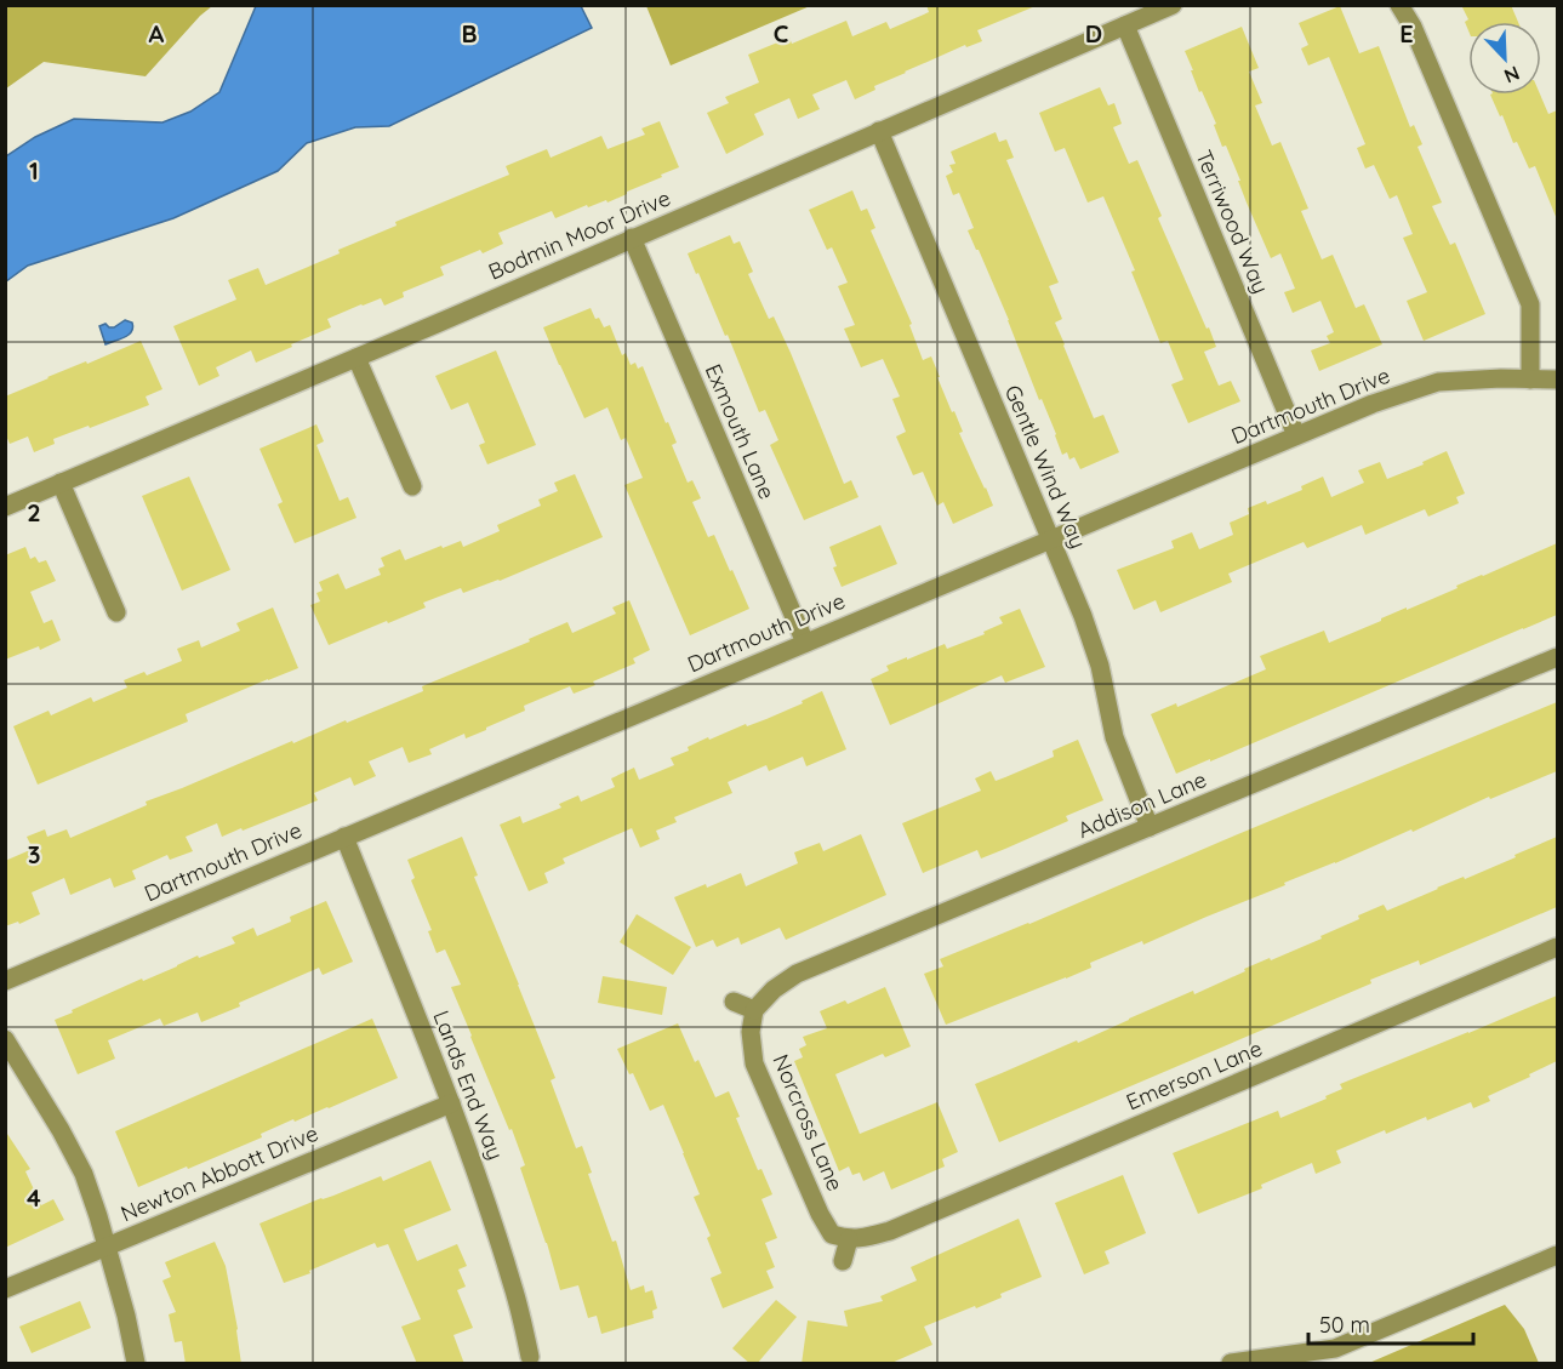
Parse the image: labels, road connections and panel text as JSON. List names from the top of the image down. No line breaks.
{"streets":{"street":["Terriwood Way","Bodmin Moor Drive","Dartmouth Drive","Exmouth Lane","Gentle Wind Way","Addison Lane","Emerson Lane","Lands End Way","Norcross Lane","Newton Abbott Drive"]},"crossings":[["Terriwood Way","Bodmin Moor Drive"],["Terriwood Way","Dartmouth Drive"],["Bodmin Moor Drive","Exmouth Lane"],["Bodmin Moor Drive","Gentle Wind Way"],["Dartmouth Drive","Exmouth Lane"],["Dartmouth Drive","Gentle Wind Way"],["Dartmouth Drive","Lands End Way"],["Gentle Wind Way","Addison Lane"],["Addison Lane","Norcross Lane"],["Emerson Lane","Norcross Lane"],["Lands End Way","Newton Abbott Drive"]],"scale_bar":"50 m","north":"bottom right","grid":{"columns":["A","B","C","D","E"],"rows":["1","2","3","4"]}}
